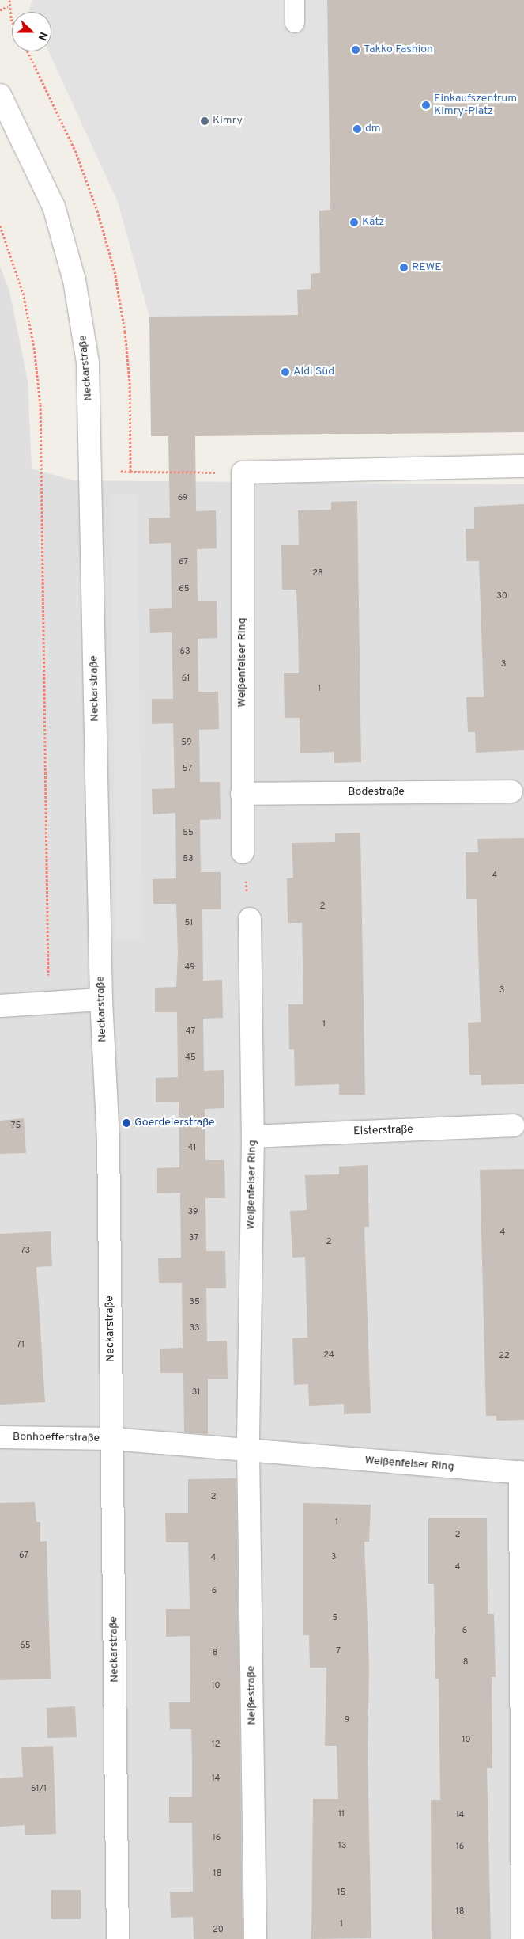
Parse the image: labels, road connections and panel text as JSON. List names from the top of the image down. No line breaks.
{"streets":{"street":["Neckarstraße","Weißenfelser Ring","Bodestraße","Elsterstraße","Bonhoefferstraße","Neißestraße"]},"crossings":[["Neckarstraße","Weißenfelser Ring"],["Neckarstraße","Bonhoefferstraße"],["Weißenfelser Ring","Bodestraße"],["Weißenfelser Ring","Elsterstraße"],["Weißenfelser Ring","Bonhoefferstraße"],["Weißenfelser Ring","Neißestraße"]],"places":["Takko Fashion","Einkaufszentrum Kimry-Platz","Kimry","dm","Katz","REWE","Aldi Süd","Goerdelerstraße"],"house_numbers":["69","67","28","65","30","63","3","61","1","59","57","55","53","4","2","51","49","3","1","47","45","75","41","39","4","37","2","73","35","33","71","24","22","31","2","1","2","67","3","4","4","6","5","6","65","7","8","8","10","9","10","12","14","61/1","11","14","16","13","16","18","15","18","1","20"],"north":"right"}
